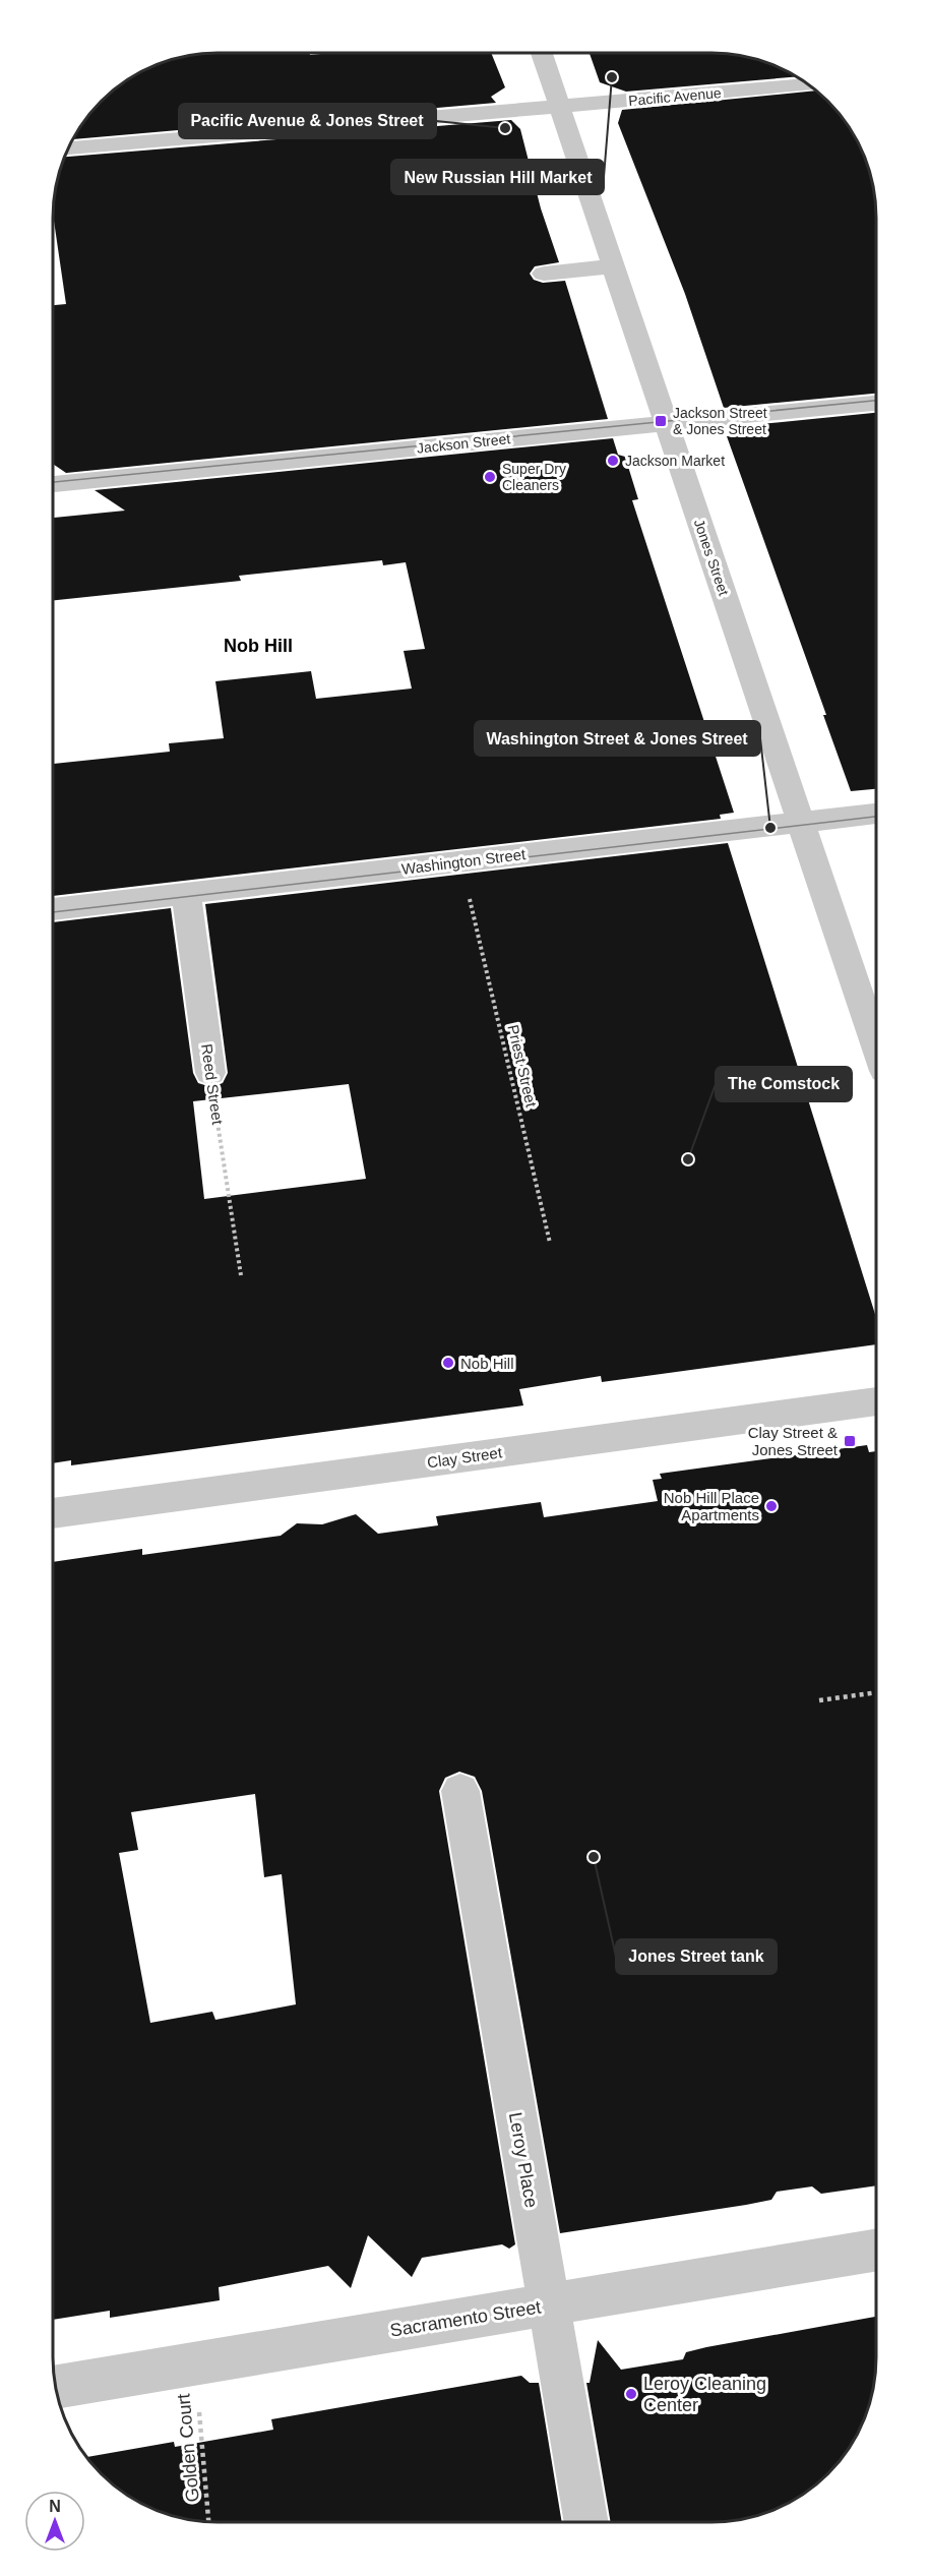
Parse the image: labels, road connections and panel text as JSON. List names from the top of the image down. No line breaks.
{"streets":{"street":["Pacific Avenue","Jackson Street","Jones Street","Washington Street","Reed Street","Clay Street","Leroy Place","Sacramento Street"],"path":["Priest Street","Golden Court"]},"crossings":[["Pacific Avenue","Jones Street"],["Jackson Street","Jones Street"],["Jones Street","Washington Street"],["Washington Street","Reed Street"],["Leroy Place","Sacramento Street"],["Sacramento Street","Golden Court"]],"districts":["Nob Hill"],"places":{"other":["New Russian Hill Market","Pacific Avenue & Jones Street","Jackson Market","Super Dry Cleaners","Washington Street & Jones Street","The Comstock","Nob Hill","Nob Hill Place Apartments","Jones Street tank","Leroy Cleaning Center"],"transit":["Jackson Street & Jones Street","Clay Street & Jones Street"]},"north":"top"}
